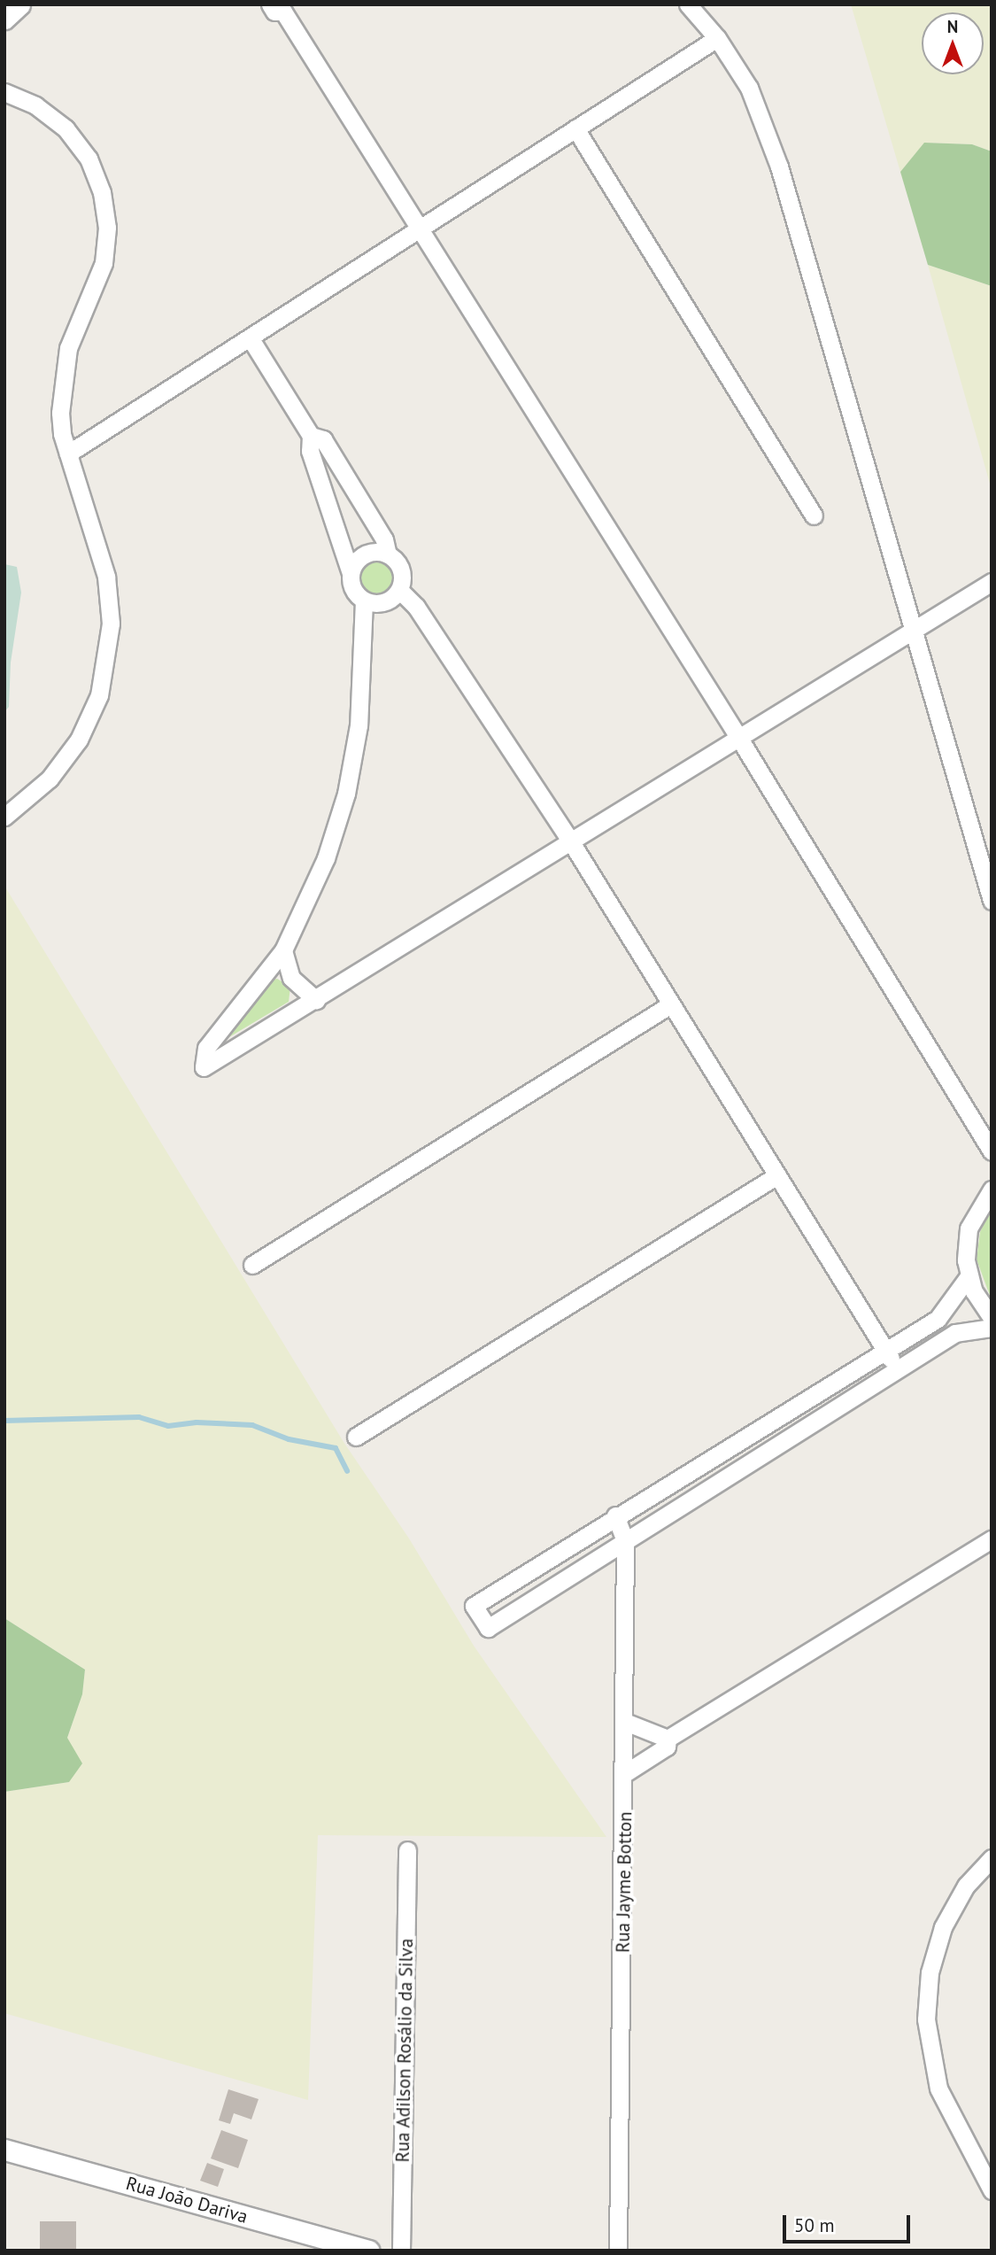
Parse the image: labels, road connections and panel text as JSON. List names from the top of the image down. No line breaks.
{"streets":{"street":["Rua Jayme Botton","Rua Adilson Rosálio da Silva","Rua João Dariva"]},"scale_bar":"50 m","north":"top"}
